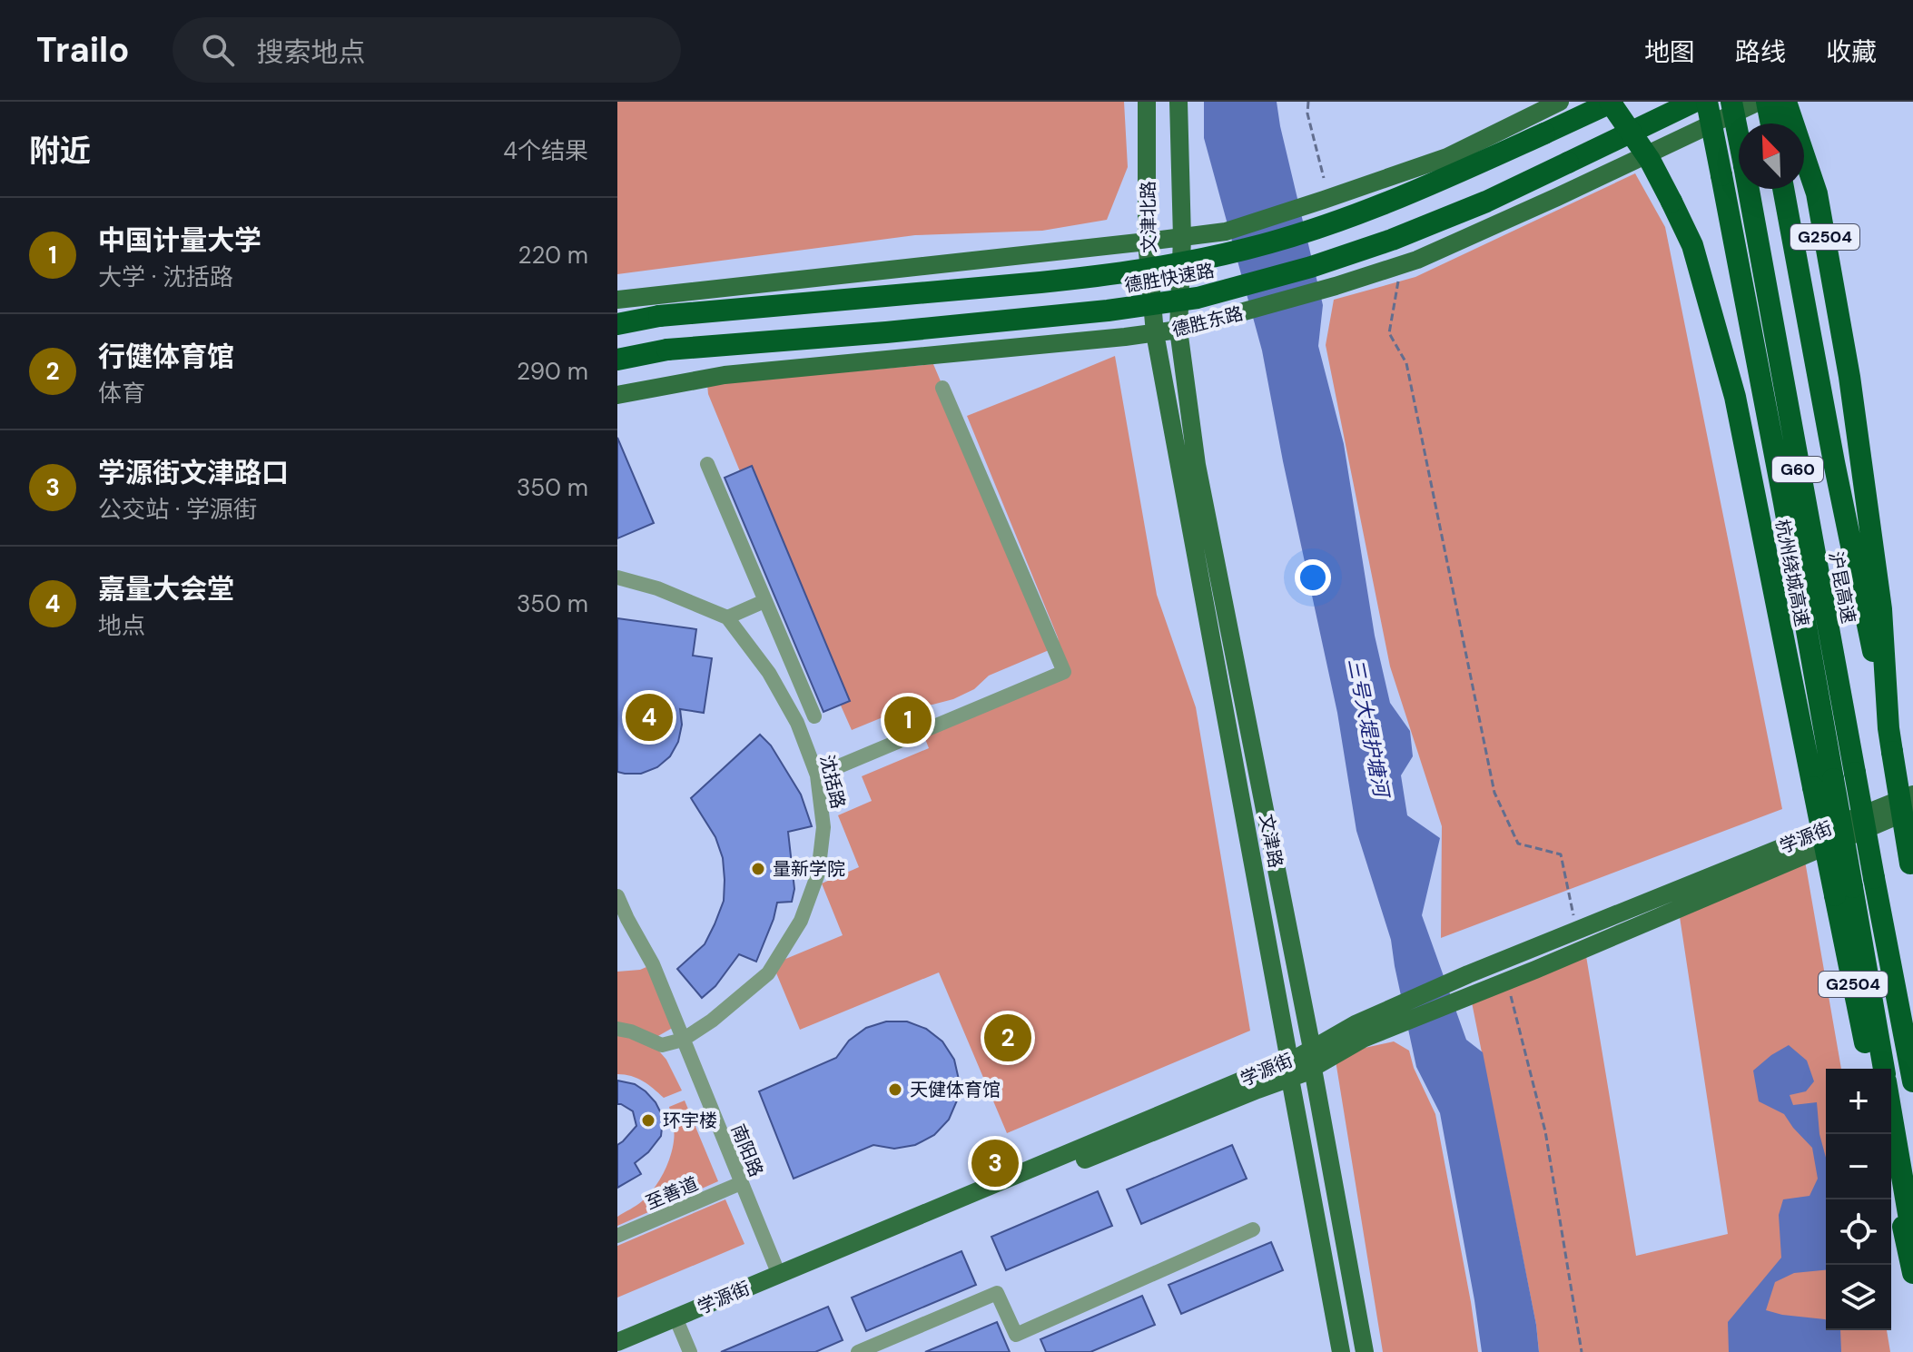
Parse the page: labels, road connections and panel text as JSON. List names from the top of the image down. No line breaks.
{"streets":{"highway":["G2504","德胜快速路","G60","杭州绕城高速","沪昆高速"],"main road":["文津北路","德胜东路","学源街","文津路"],"street":["沈括路","南阳路","至善道"]},"crossings":[["文津北路","德胜东路"],["文津北路","文津路"],["G2504","G60"],["德胜快速路","杭州绕城高速"],["德胜东路","文津路"],["G60","杭州绕城高速"],["沈括路","南阳路"],["学源街","文津路"],["学源街","南阳路"],["南阳路","至善道"]],"water":["三号大堤护塘河"],"places":["量新学院","天健体育馆","环宇楼"],"north":"top left","page":{"header":"Trailo","search":"搜索地点","nav":["地图","路线","收藏"],"heading":["附近","4个结果"],"list":[{"mark":"1","name":"中国计量大学","note":"大学 · 沈括路","value":"220 m"},{"mark":"2","name":"行健体育馆","note":"体育","value":"290 m"},{"mark":"3","name":"学源街文津路口","note":"公交站 · 学源街","value":"350 m"},{"mark":"4","name":"嘉量大会堂","note":"地点","value":"350 m"}],"pins":["4","1","2","3"],"map_buttons":["+","−"]}}
